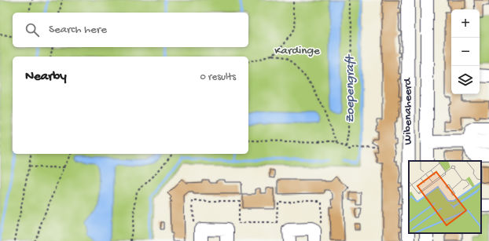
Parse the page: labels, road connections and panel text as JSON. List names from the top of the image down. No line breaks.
{"streets":{"street":["Wibenaheerd"]},"water":["Zoepengraft"],"parks":["Kardinge"],"page":{"map_buttons":["+","−"],"search":"Search here","heading":["Nearby","0 results"]}}
